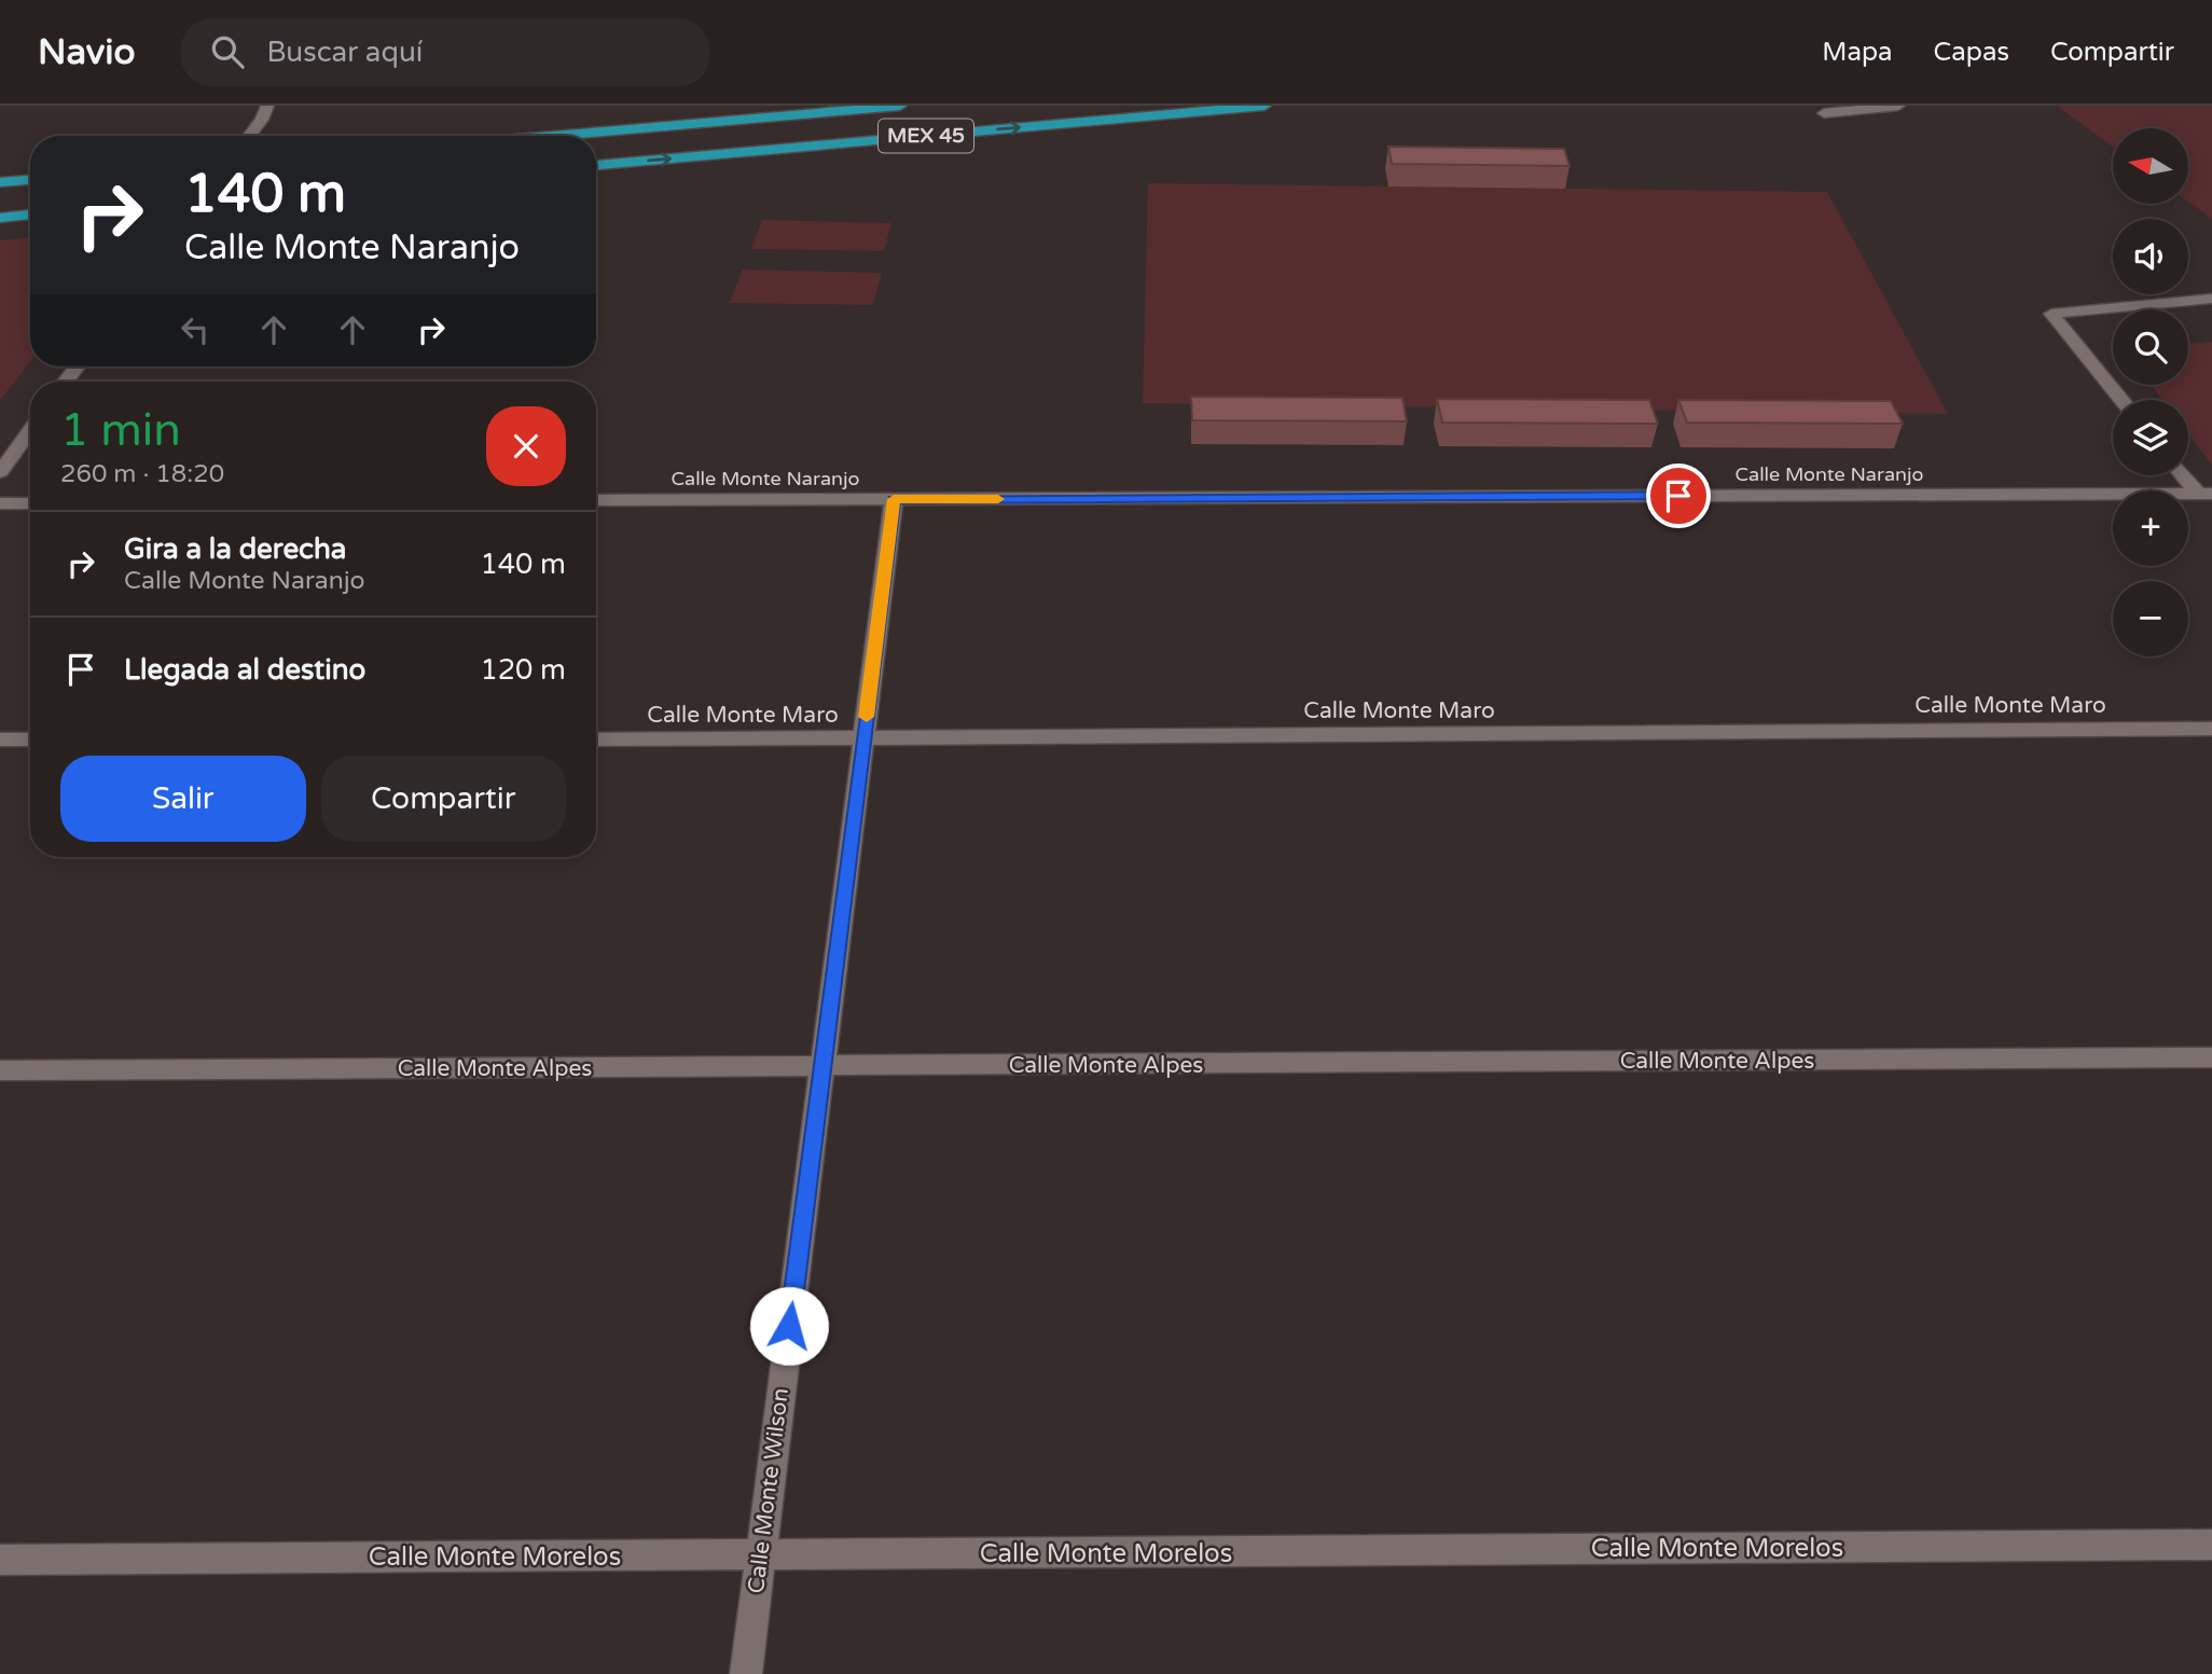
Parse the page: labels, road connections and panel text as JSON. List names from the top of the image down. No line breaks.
{"streets":{"highway":["MEX 45"],"street":["Calle Monte Naranjo","Calle Monte Maro","Calle Monte Alpes","Calle Monte Wilson","Calle Monte Morelos"]},"crossings":[["Calle Monte Naranjo","Calle Monte Wilson"],["Calle Monte Maro","Calle Monte Wilson"],["Calle Monte Alpes","Calle Monte Wilson"],["Calle Monte Wilson","Calle Monte Morelos"]],"north":"left","page":{"header":"Navio","search":"Buscar aquí","nav":["Mapa","Capas","Compartir"],"map_buttons":["+","−"],"turn":["140 m","Calle Monte Naranjo"],"heading":["1 min","260 m · 18:20"],"list":[{"name":"Gira a la derecha","note":"Calle Monte Naranjo","value":"140 m"},{"name":"Llegada al destino","value":"120 m"}],"buttons":["Salir","Compartir"]}}
